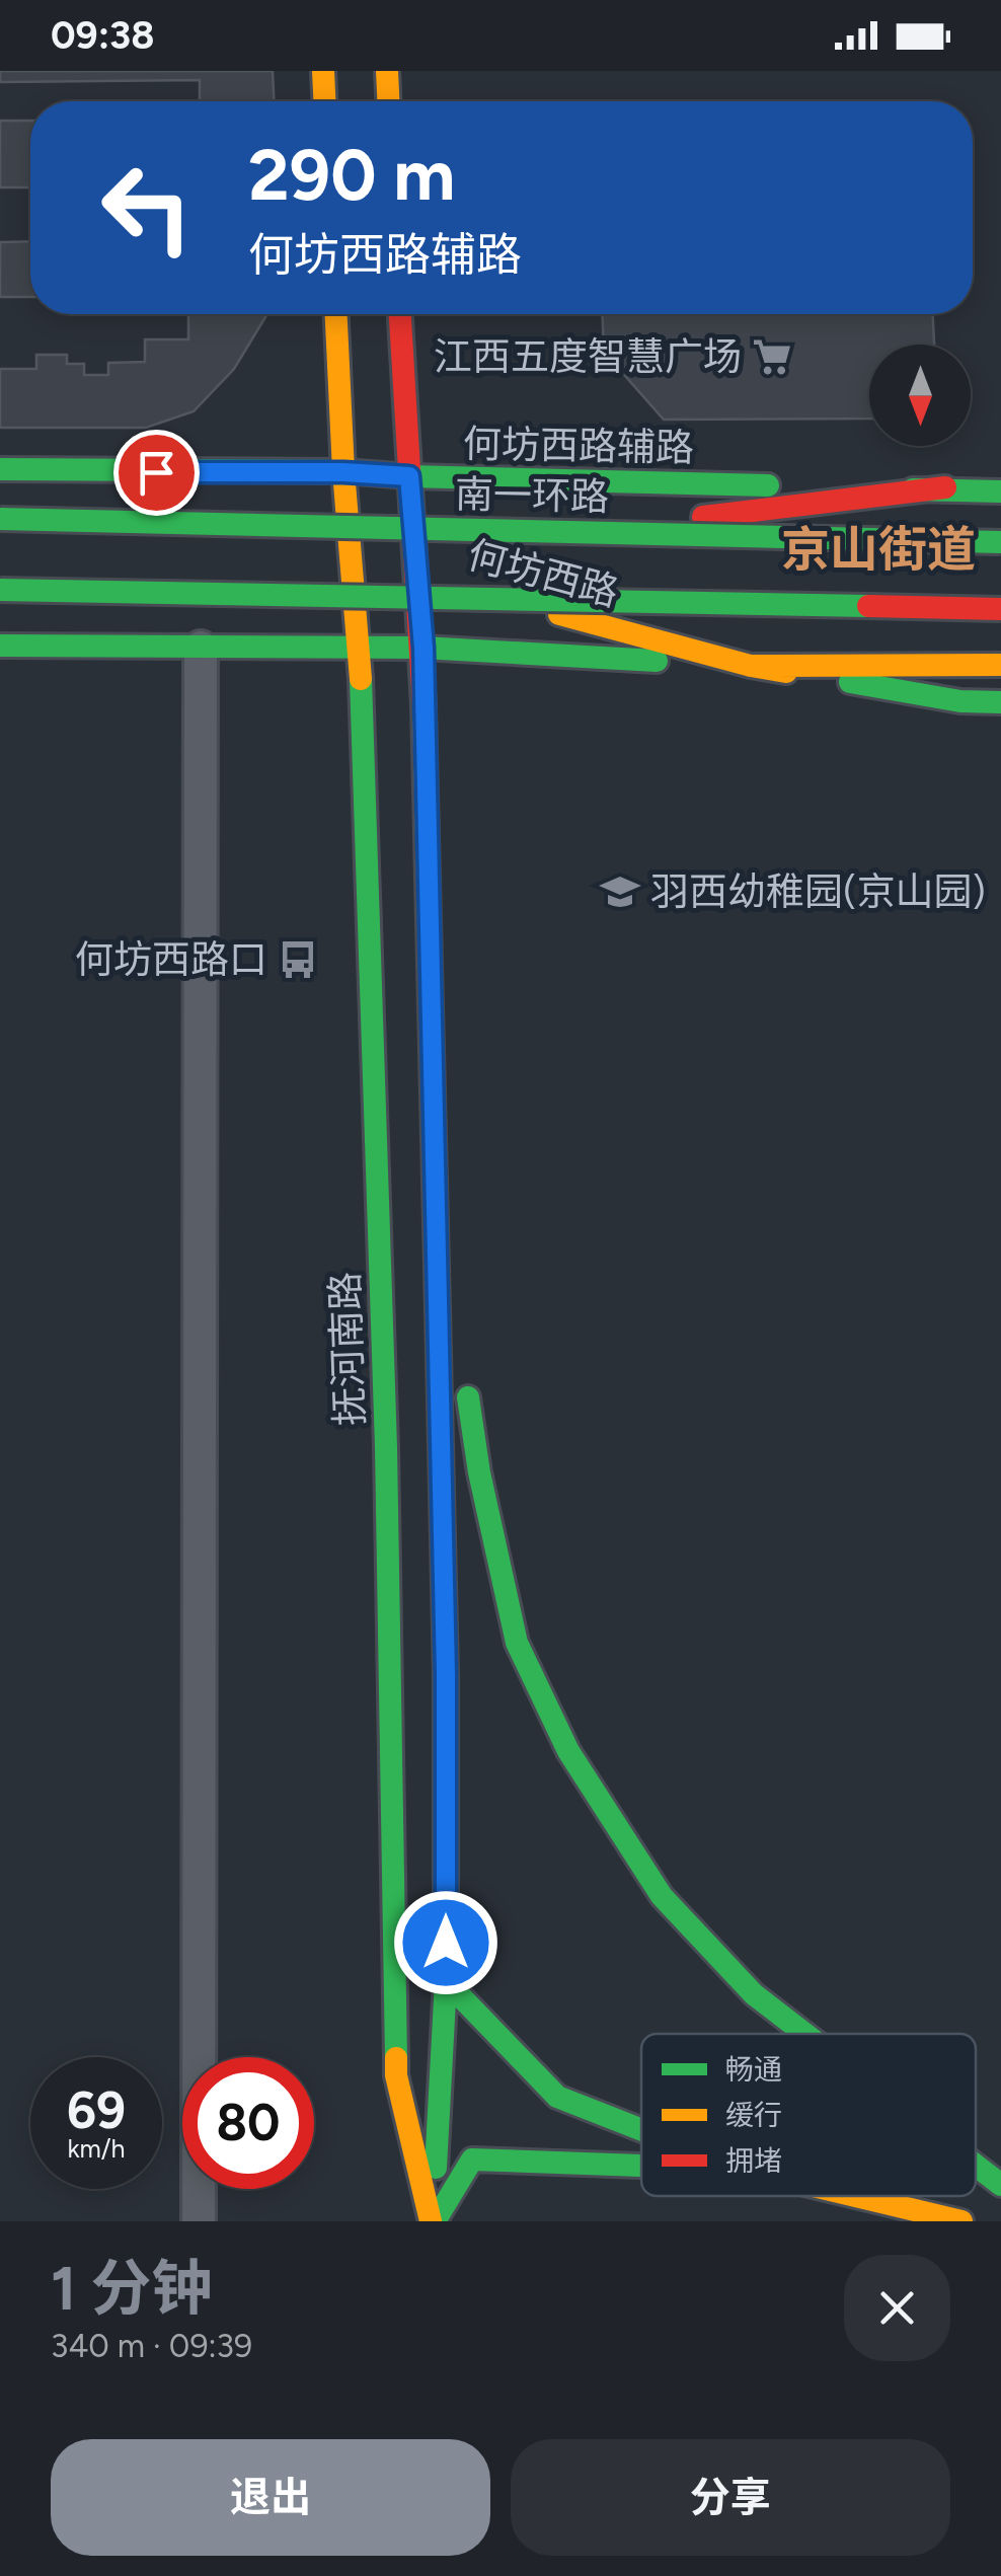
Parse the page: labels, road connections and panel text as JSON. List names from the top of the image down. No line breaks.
{"streets":{"main road":["何坊西路辅路","南一环路","何坊西路","抚河南路"]},"crossings":[["何坊西路辅路","何坊西路"],["何坊西路辅路","抚河南路"],["何坊西路","抚河南路"]],"districts":["京山街道"],"places":{"supermarket":["江西五度智慧广场"],"school or university":["羽西幼稚园(京山园)"],"bus stop":["何坊西路口"]},"legend":["畅通","缓行","拥堵"],"north":"bottom","page":{"status":"09:38","turn":["290 m","何坊西路辅路"],"speed":"69 km/h","limit":"80","heading":["1 分钟","340 m · 09:39"],"buttons":["退出","分享"]}}
